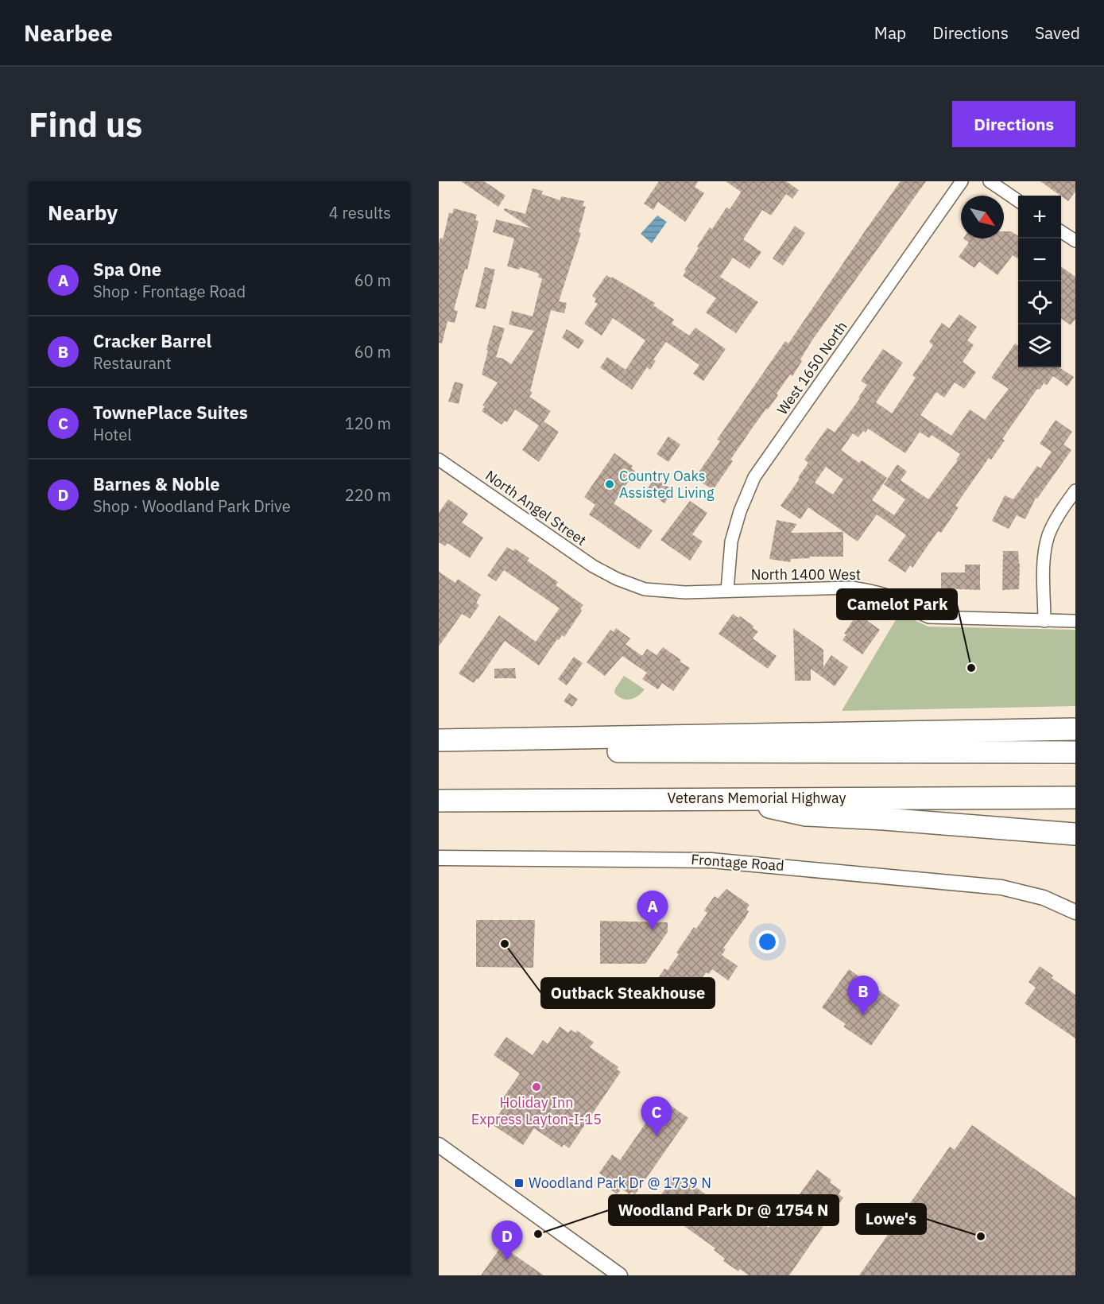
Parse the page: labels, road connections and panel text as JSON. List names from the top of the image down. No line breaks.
{"streets":{"highway":["Veterans Memorial Highway"],"street":["West 1650 North","North Angel Street","North 1400 West","Frontage Road"]},"crossings":[["West 1650 North","North 1400 West"],["North Angel Street","North 1400 West"]],"places":{"other":["Country Oaks Assisted Living","Camelot Park","Outback Steakhouse","Holiday Inn Express Layton-I-15","Woodland Park Dr @ 1754 N","Lowe's"],"transit":["Woodland Park Dr @ 1739 N"]},"north":"bottom right","page":{"header":"Nearbee","nav":["Map","Directions","Saved"],"buttons":"Directions","title":"Find us","heading":["Nearby","4 results"],"map_buttons":["+","−"],"list":[{"mark":"A","name":"Spa One","note":"Shop · Frontage Road","value":"60 m"},{"mark":"B","name":"Cracker Barrel","note":"Restaurant","value":"60 m"},{"mark":"C","name":"TownePlace Suites","note":"Hotel","value":"120 m"},{"mark":"D","name":"Barnes & Noble","note":"Shop · Woodland Park Drive","value":"220 m"}],"pins":["A","B","C","D"]}}
